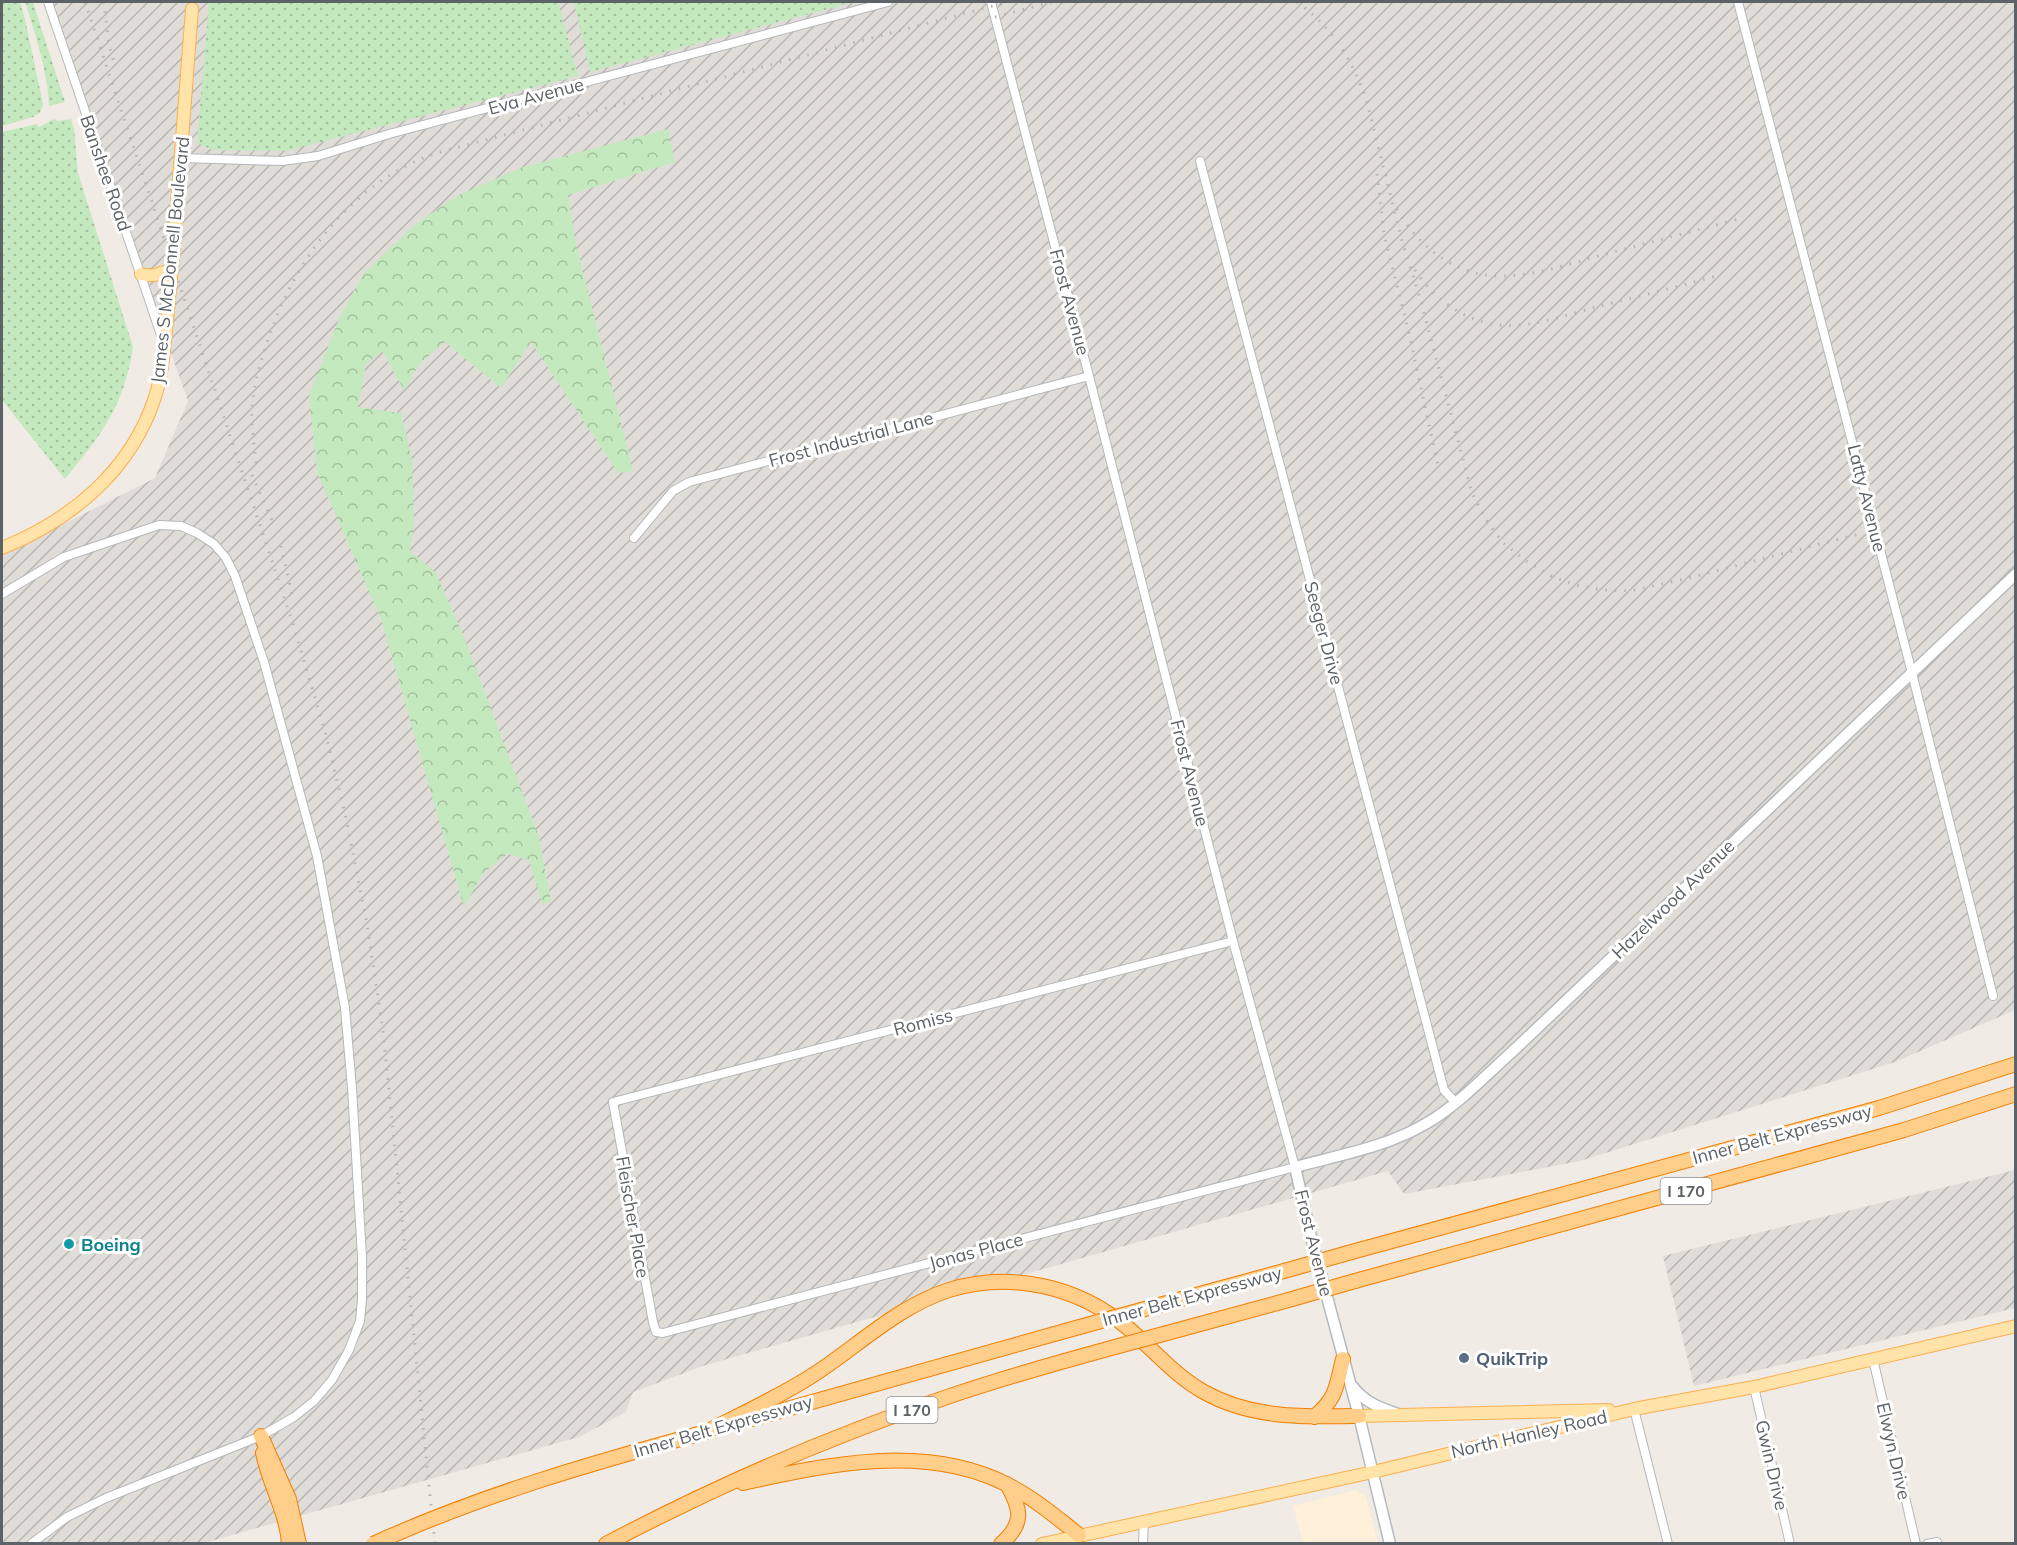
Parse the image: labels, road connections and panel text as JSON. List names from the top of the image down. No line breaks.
{"streets":{"highway":["Inner Belt Expressway","I 170"],"main road":["James S McDonnell Boulevard","North Hanley Road"],"street":["Eva Avenue","Banshee Road","Frost Avenue","Frost Industrial Lane","Latty Avenue","Seeger Drive","Hazelwood Avenue","Romiss","Fleischer Place","Jonas Place","Elwyn Drive","Gwin Drive"]},"crossings":[["Eva Avenue","James S McDonnell Boulevard"],["Banshee Road","James S McDonnell Boulevard"],["Frost Avenue","Frost Industrial Lane"],["Frost Avenue","Hazelwood Avenue"],["Frost Avenue","Romiss"],["Frost Avenue","Jonas Place"],["Frost Avenue","North Hanley Road"],["Latty Avenue","Hazelwood Avenue"],["Seeger Drive","Hazelwood Avenue"],["Hazelwood Avenue","Jonas Place"],["Romiss","Fleischer Place"],["Fleischer Place","Jonas Place"],["North Hanley Road","Elwyn Drive"],["North Hanley Road","Gwin Drive"]],"places":["Boeing","QuikTrip"]}
